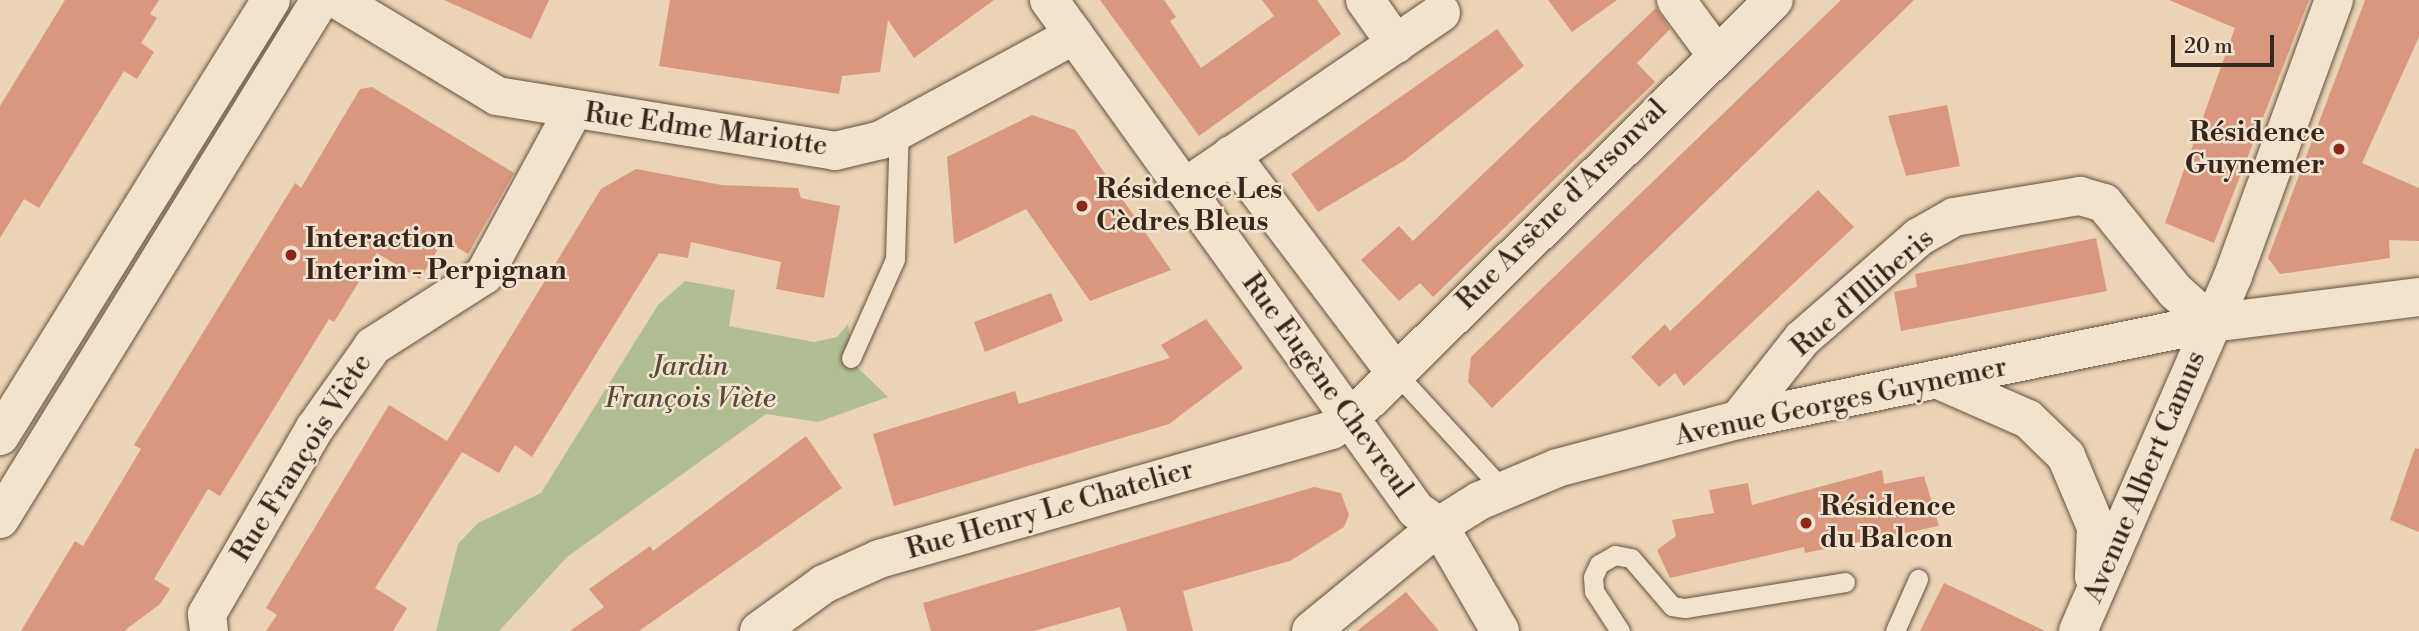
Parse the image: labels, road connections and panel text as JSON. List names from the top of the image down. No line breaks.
{"streets":{"street":["Rue Edme Mariotte","Rue Arsène d'Arsonval","Rue d'Illiberis","Rue Eugène Chevreul","Avenue Georges Guynemer","Rue François Viète","Avenue Albert Camus","Rue Henry Le Chatelier"]},"crossings":[["Rue Edme Mariotte","Rue Eugène Chevreul"],["Rue Edme Mariotte","Rue François Viète"],["Rue Arsène d'Arsonval","Rue Eugène Chevreul"],["Rue Arsène d'Arsonval","Rue Henry Le Chatelier"],["Rue d'Illiberis","Avenue Georges Guynemer"],["Rue d'Illiberis","Avenue Albert Camus"],["Rue Eugène Chevreul","Avenue Georges Guynemer"],["Rue Eugène Chevreul","Rue Henry Le Chatelier"],["Avenue Georges Guynemer","Avenue Albert Camus"]],"parks":["Jardin François Viète"],"places":["Résidence Guynemer","Résidence Les Cèdres Bleus","Interaction Interim - Perpignan","Résidence du Balcon"],"scale_bar":"20 m"}
